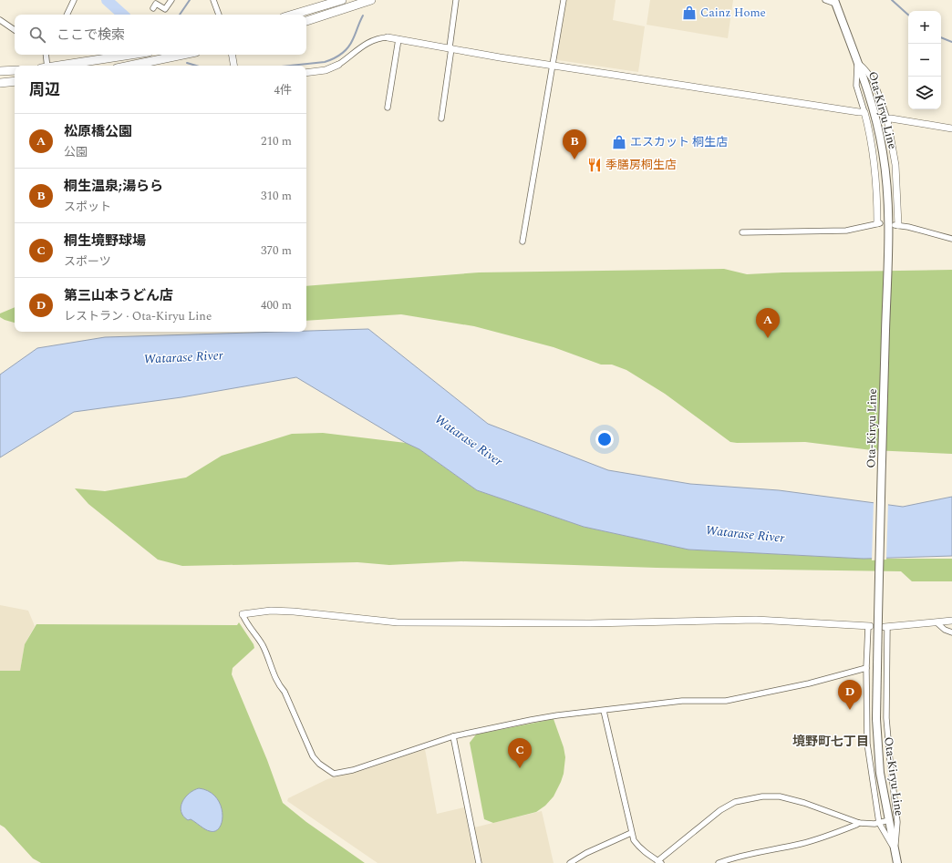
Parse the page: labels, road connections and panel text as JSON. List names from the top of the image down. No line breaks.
{"streets":{"main road":["Ota-Kiryu Line"]},"districts":["境野町七丁目"],"water":["Watarase River"],"places":{"shop":["Cainz Home","エスカット 桐生店"],"restaurant":["季膳房桐生店"]},"page":{"map_buttons":["+","−"],"search":"ここで検索","heading":["周辺","4件"],"list":[{"mark":"A","name":"松原橋公園","note":"公園","value":"210 m"},{"mark":"B","name":"桐生温泉;湯らら","note":"スポット","value":"310 m"},{"mark":"C","name":"桐生境野球場","note":"スポーツ","value":"370 m"},{"mark":"D","name":"第三山本うどん店","note":"レストラン · Ota-Kiryu Line","value":"400 m"}],"pins":["B","A","D","C"]}}
